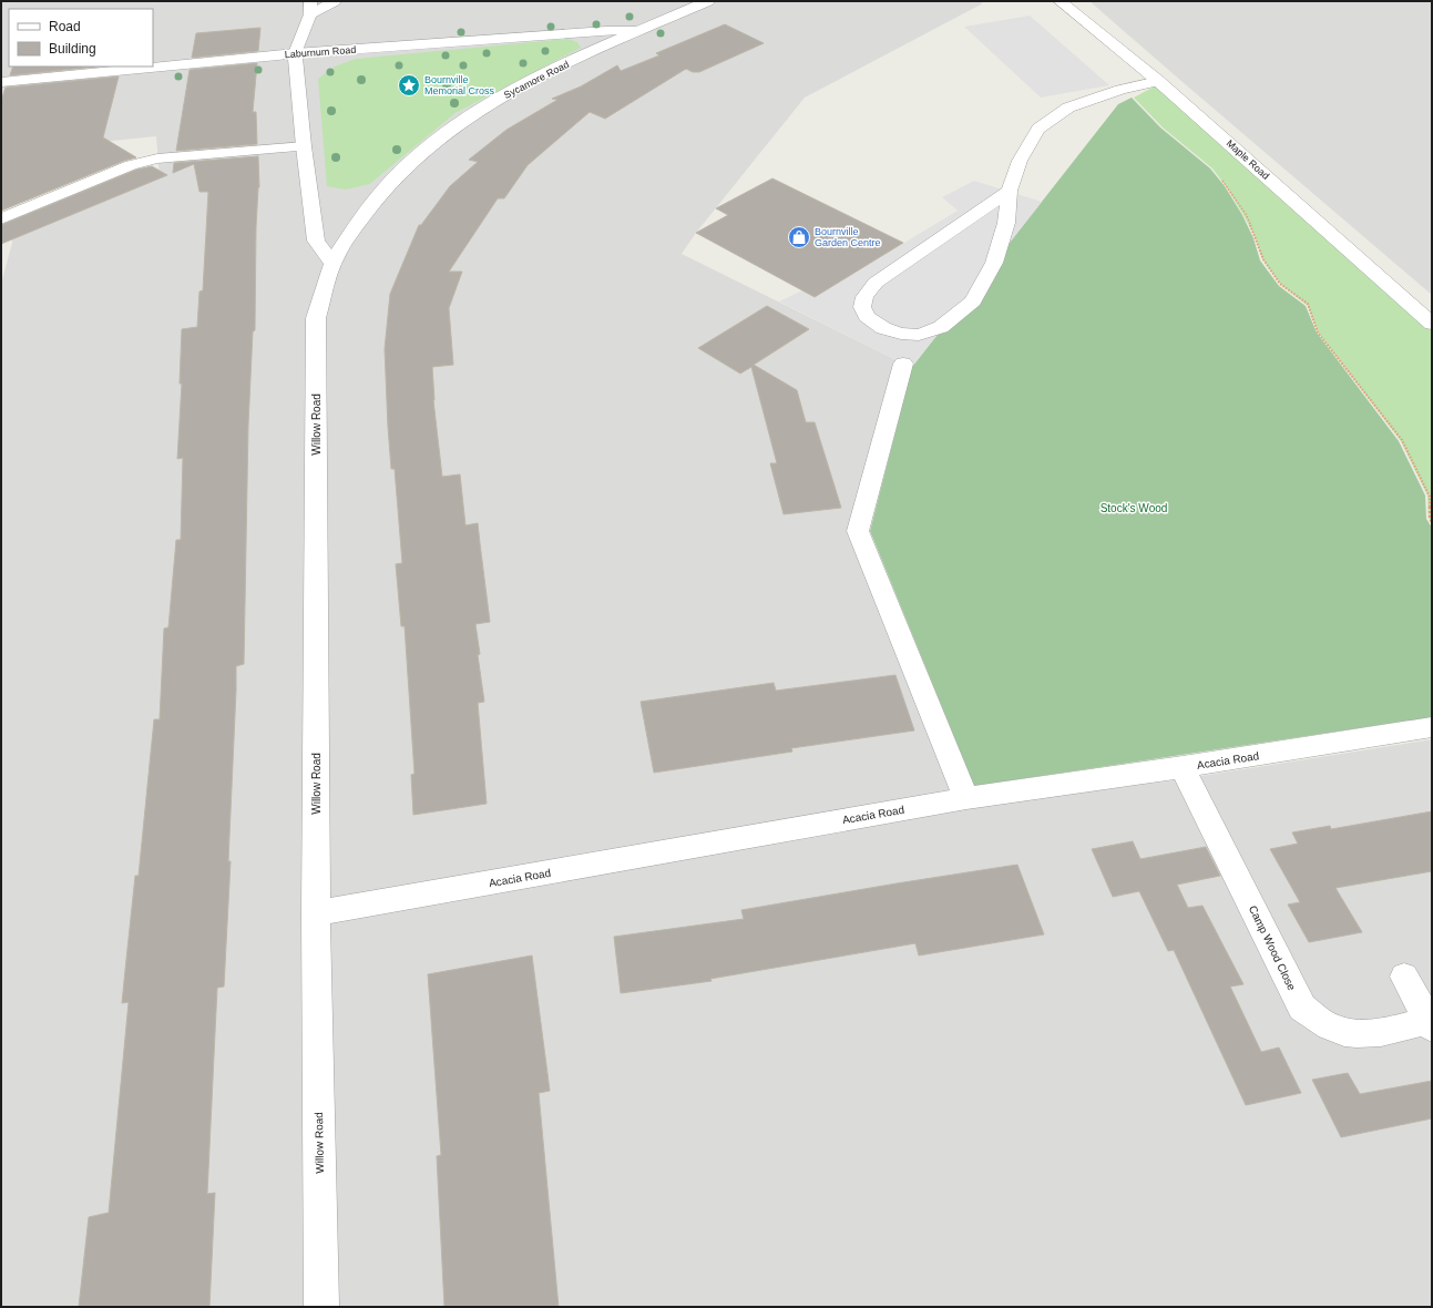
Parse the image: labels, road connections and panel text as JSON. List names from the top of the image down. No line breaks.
{"streets":{"street":["Laburnum Road","Sycamore Road","Maple Road","Willow Road","Acacia Road","Camp Wood Close"]},"crossings":[["Laburnum Road","Sycamore Road"],["Sycamore Road","Willow Road"],["Willow Road","Acacia Road"],["Acacia Road","Camp Wood Close"]],"parks":["Stock's Wood"],"places":{"place":["Bournville Memorial Cross"],"shop":["Bournville Garden Centre"]},"legend":["Road","Building"]}
